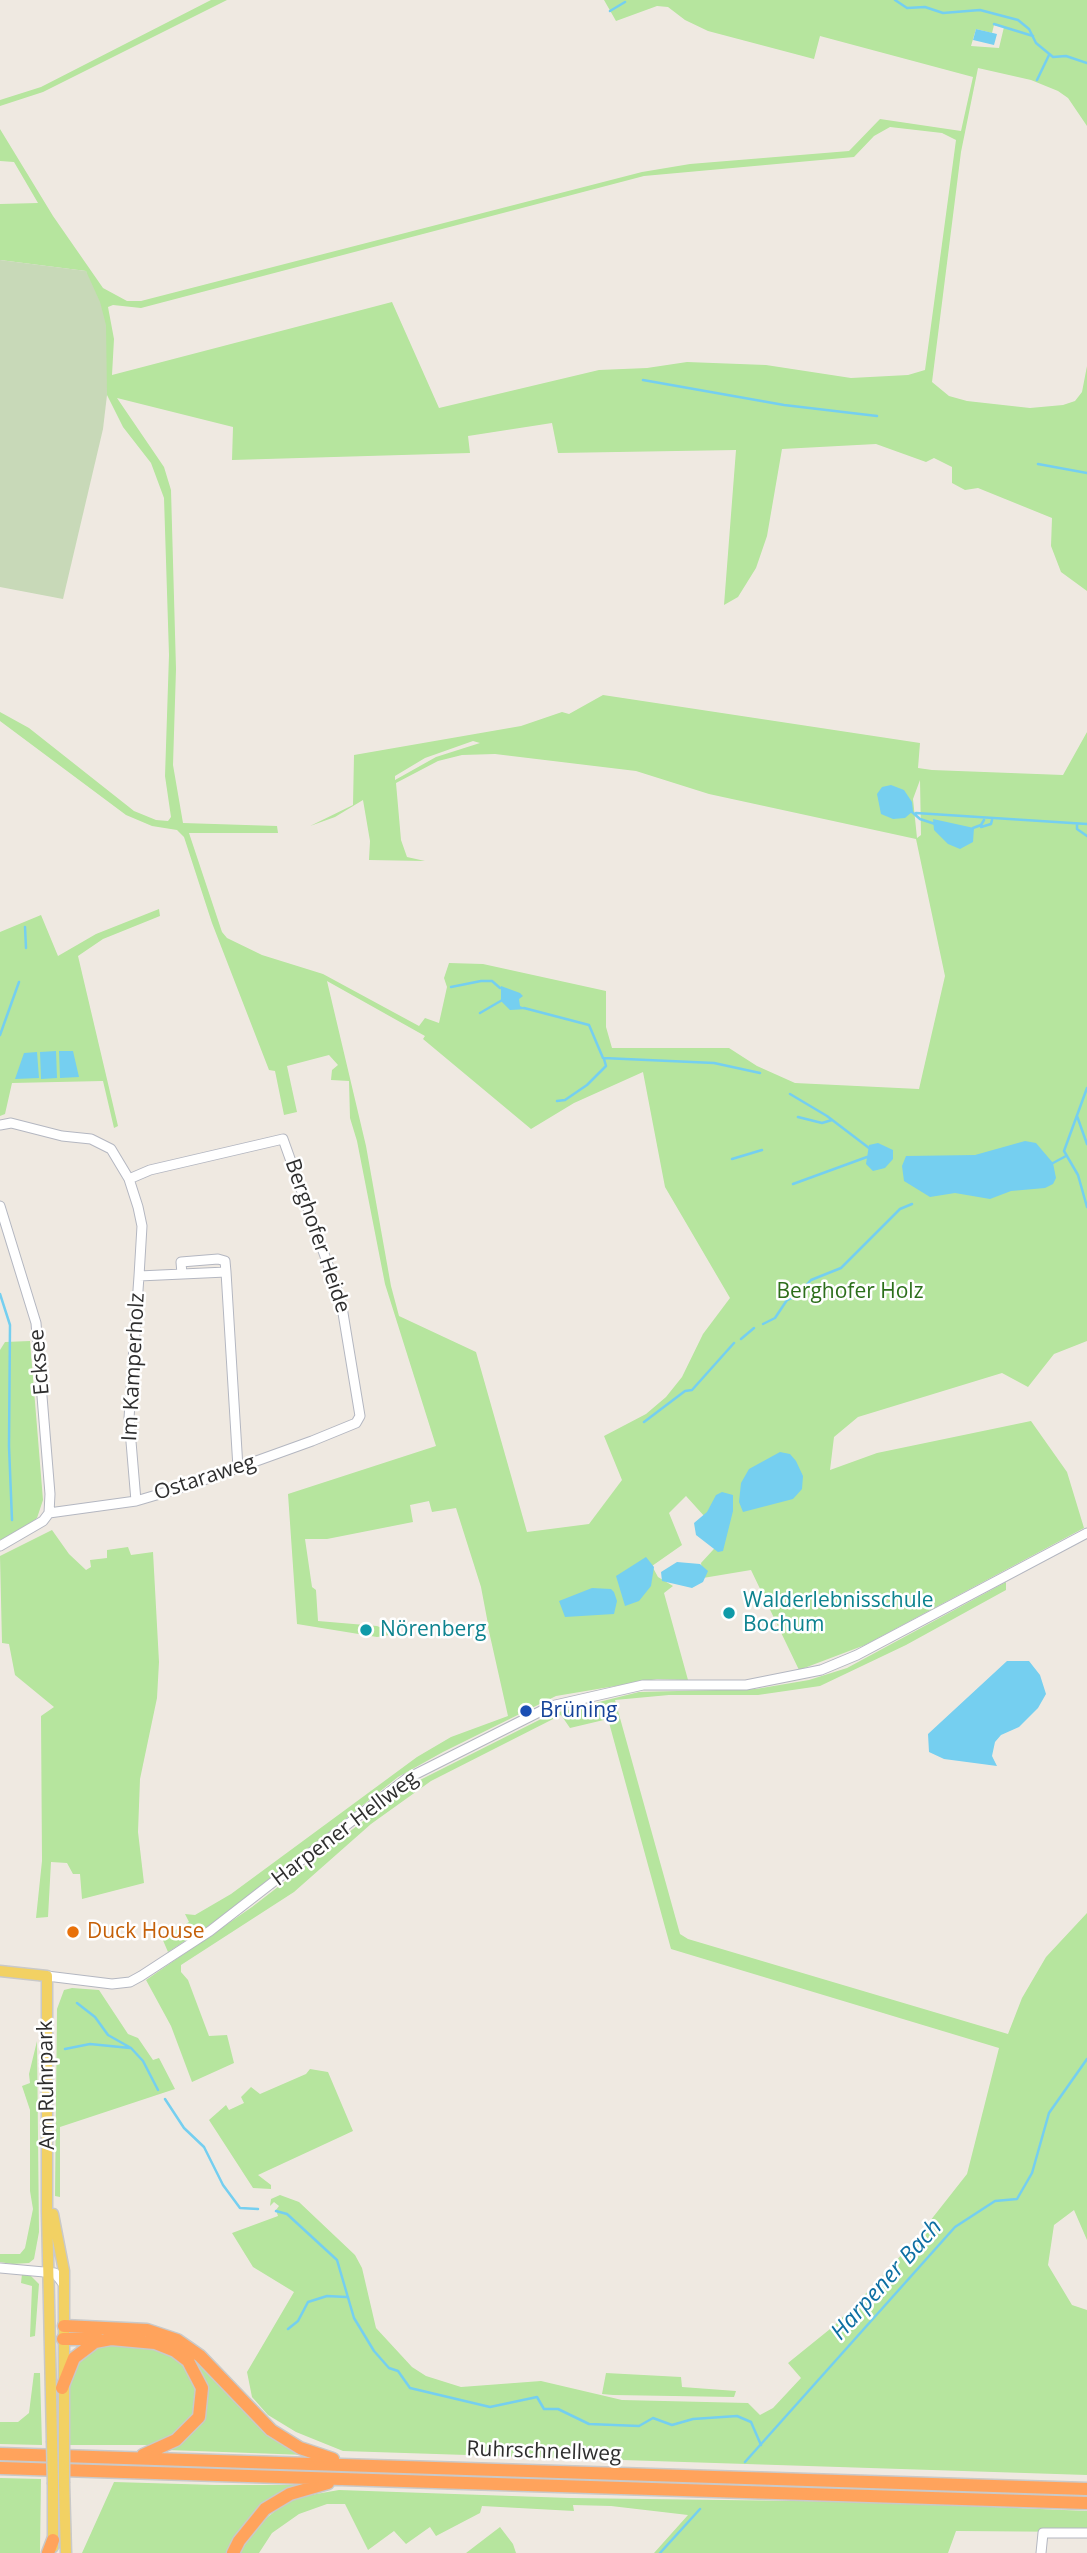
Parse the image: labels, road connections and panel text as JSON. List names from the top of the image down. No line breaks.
{"streets":{"highway":["Ruhrschnellweg"],"main road":["Harpener Hellweg","Am Ruhrpark"],"street":["Berghofer Heide","Ecksee","Im Kamperholz","Ostaraweg"]},"crossings":[["Berghofer Heide","Ostaraweg"],["Ecksee","Ostaraweg"],["Im Kamperholz","Ostaraweg"],["Harpener Hellweg","Am Ruhrpark"]],"water":["Harpener Bach"],"parks":["Berghofer Holz"],"places":["Walderlebnisschule Bochum","Nörenberg","Brüning","Duck House"]}
